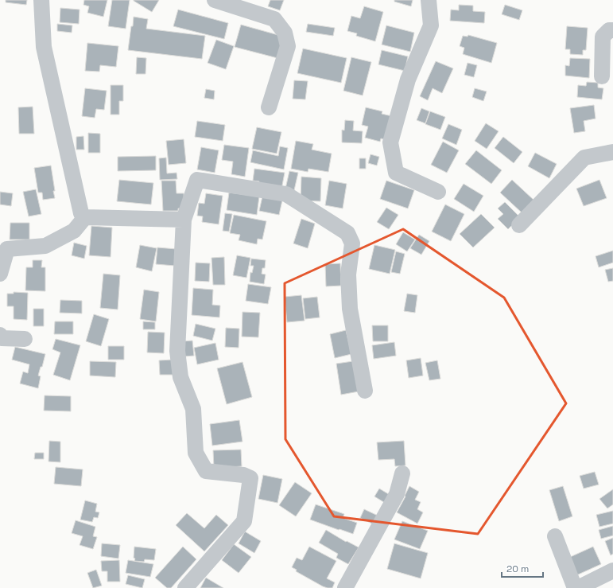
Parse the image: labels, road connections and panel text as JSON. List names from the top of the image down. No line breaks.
{"scale_bar":"20 m"}
